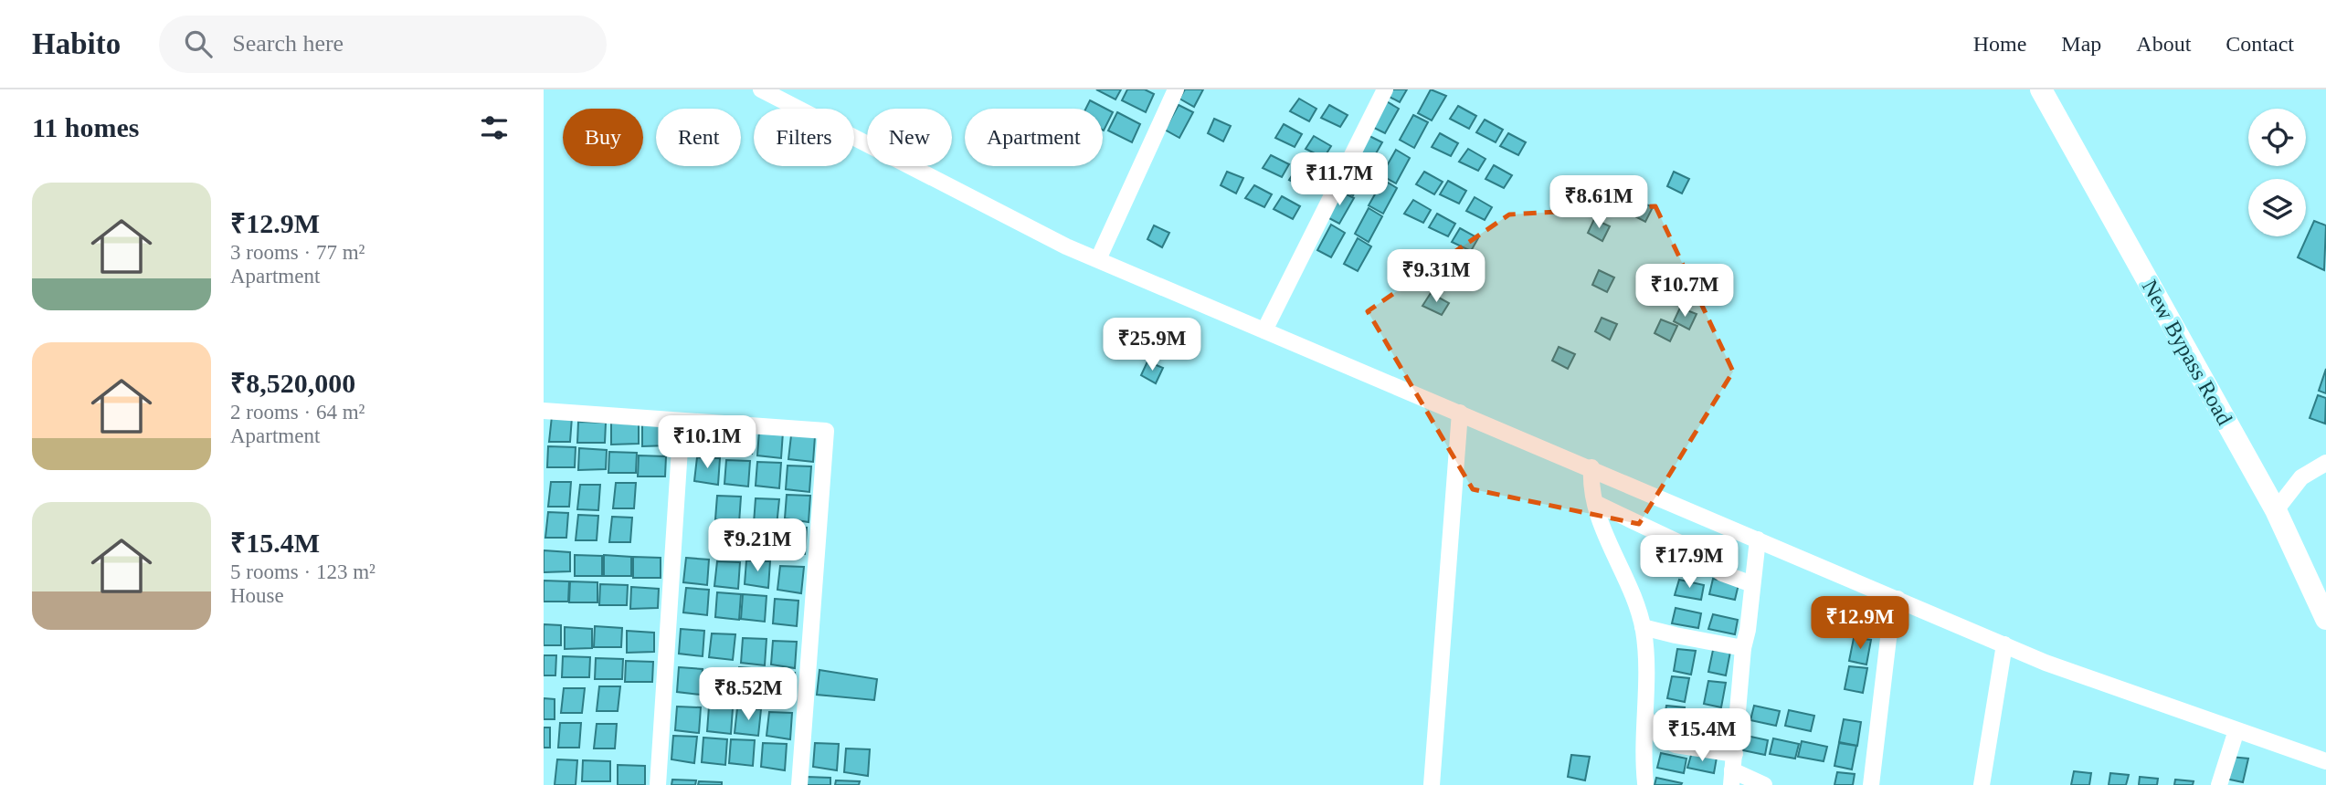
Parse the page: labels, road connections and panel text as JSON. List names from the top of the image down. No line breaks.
{"streets":{"main road":["New Bypass Road"]},"page":{"header":"Habito","search":"Search here","nav":["Home","Map","About","Contact"],"heading":"11 homes","chip":["Buy","Rent","Filters","New","Apartment"],"price":["₹11.7M","₹8.61M","₹9.31M","₹10.7M","₹25.9M","₹10.1M","₹9.21M","₹17.9M","₹12.9M","₹8.52M","₹15.4M"],"list":[{"name":"₹12.9M","note":"3 rooms · 77 m² · Apartment"},{"name":"₹8,520,000","note":"2 rooms · 64 m² · Apartment"},{"name":"₹15.4M","note":"5 rooms · 123 m² · House"}]}}
